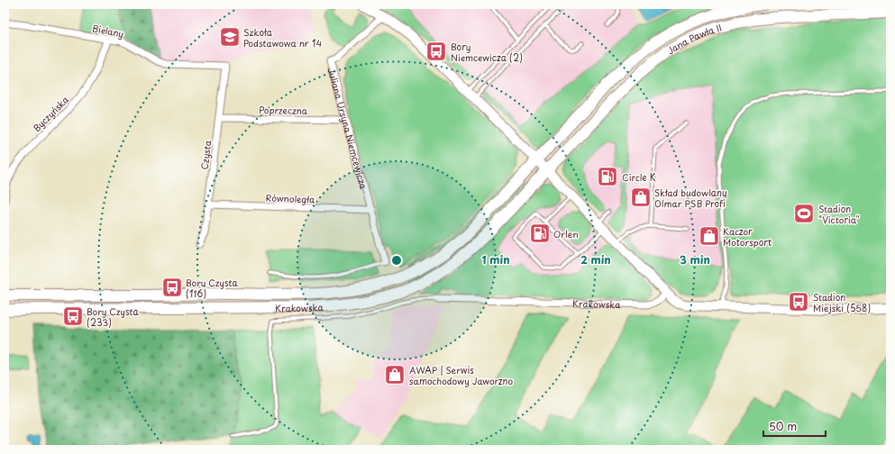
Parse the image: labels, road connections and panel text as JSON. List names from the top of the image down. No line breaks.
{"streets":{"main road":["Jana Pawła II","Krakowska"],"street":["Bielany","Poprzeczna","Byczyńska","Juliana Ursyna Niemcewicza","Czysta","Równoległa"]},"crossings":[["Bielany","Byczyńska"],["Bielany","Czysta"],["Jana Pawła II","Krakowska"],["Poprzeczna","Juliana Ursyna Niemcewicza"],["Poprzeczna","Czysta"],["Juliana Ursyna Niemcewicza","Równoległa"],["Czysta","Równoległa"]],"places":{"school or university":["Szkoła Podstawowa nr 14"],"bus stop":["Bory Niemcewicza (2)","Bory Czysta (116)","Stadion Miejski (558)","Bory Czysta (233)"],"fuel station":["Circle K","Orlen"],"shop":["Skład budowlany Olmar PSB Profi","Kaczor Motorsport","AWAP | Serwis samochodowy Jaworzno"],"sports":["Stadion \"Victoria\""]},"scale_bar":"50 m","rings":["1 min","2 min","3 min"]}
